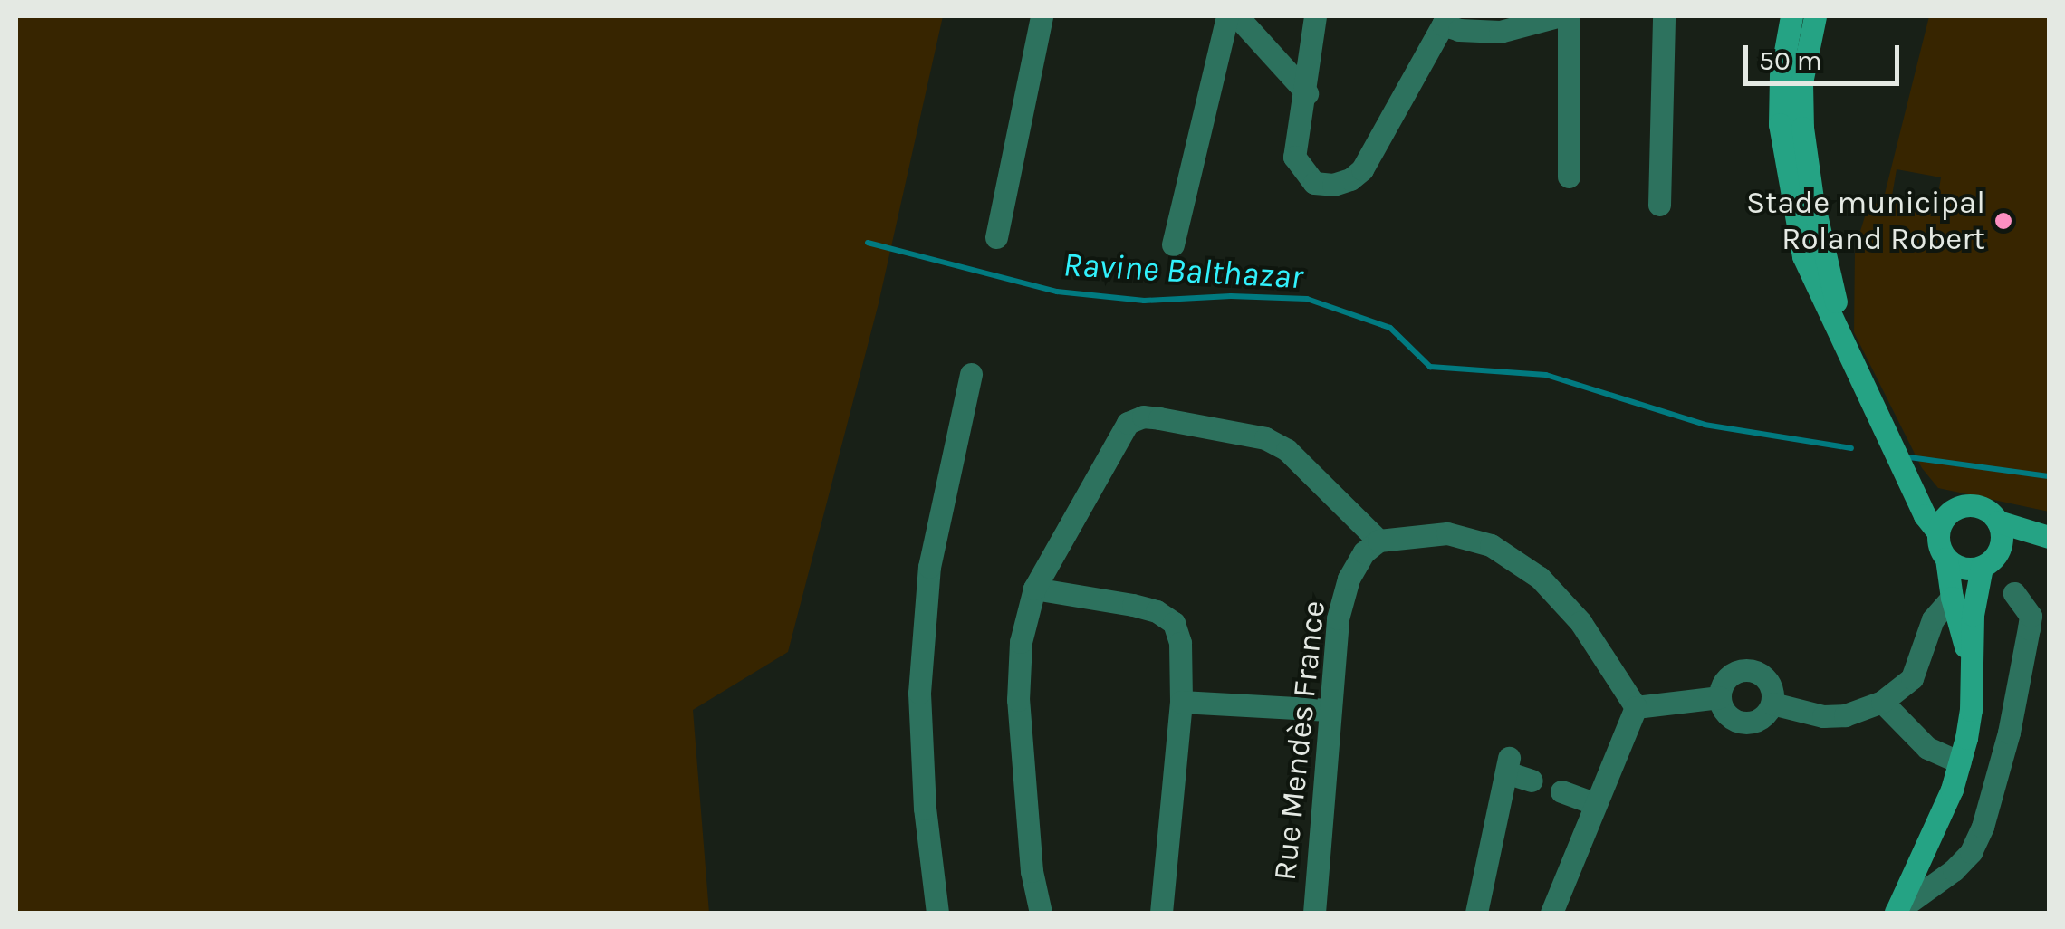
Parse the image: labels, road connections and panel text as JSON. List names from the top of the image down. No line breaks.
{"streets":{"street":["Rue Mendès France"]},"water":["Ravine Balthazar"],"places":["Stade municipal Roland Robert"],"scale_bar":"50 m"}
